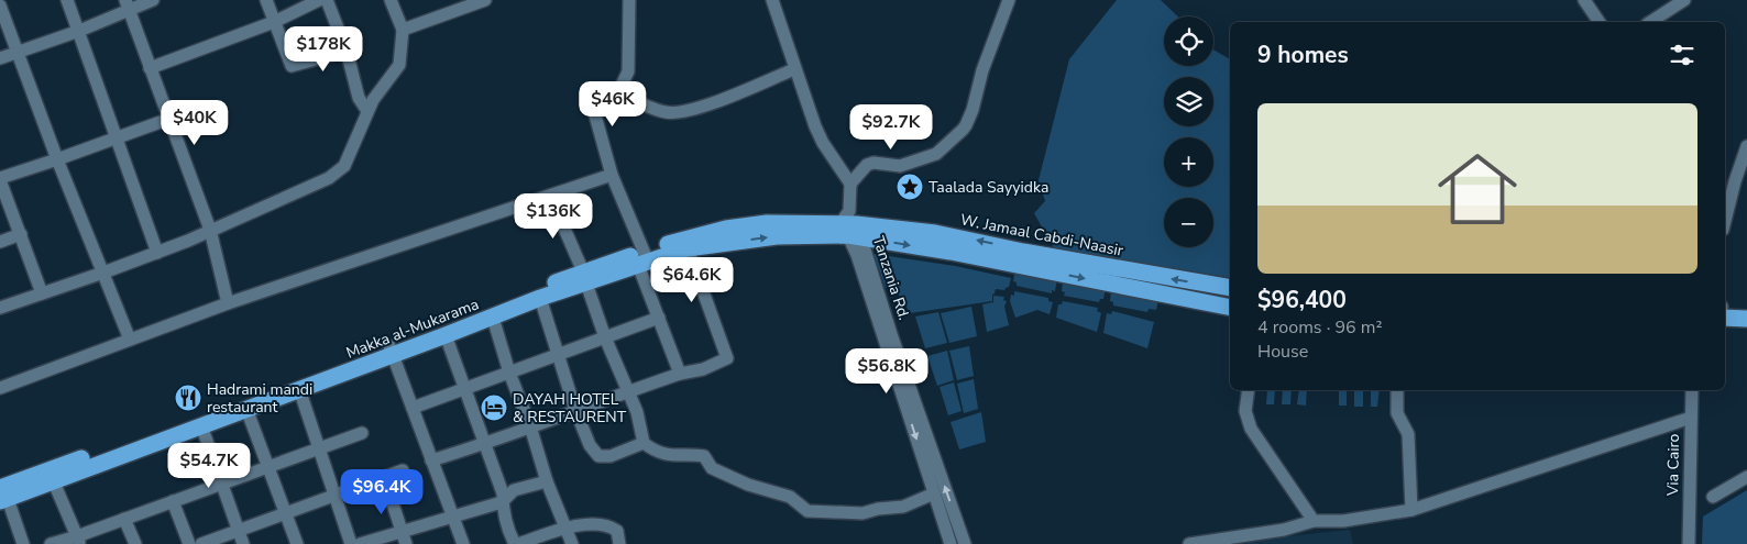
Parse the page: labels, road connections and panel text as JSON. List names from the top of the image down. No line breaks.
{"streets":{"highway":["W. Jamaal Cabdi-Naasir","Makka al-Mukarama"],"street":["Tanzania Rd.","Via Cairo"]},"crossings":[["W. Jamaal Cabdi-Naasir","Tanzania Rd."],["W. Jamaal Cabdi-Naasir","Makka al-Mukarama"],["Tanzania Rd.","Makka al-Mukarama"]],"places":{"place":["Taalada Sayyidka"],"restaurant":["Hadrami mandi restaurant"],"hotel":["DAYAH HOTEL & RESTAURENT"]},"page":{"map_buttons":["+","−"],"heading":"9 homes","price":["$178K","$46K","$40K","$92.7K","$136K","$64.6K","$56.8K","$54.7K","$96.4K"],"list":[{"name":"$96,400","note":"4 rooms · 96 m² · House"}]}}
